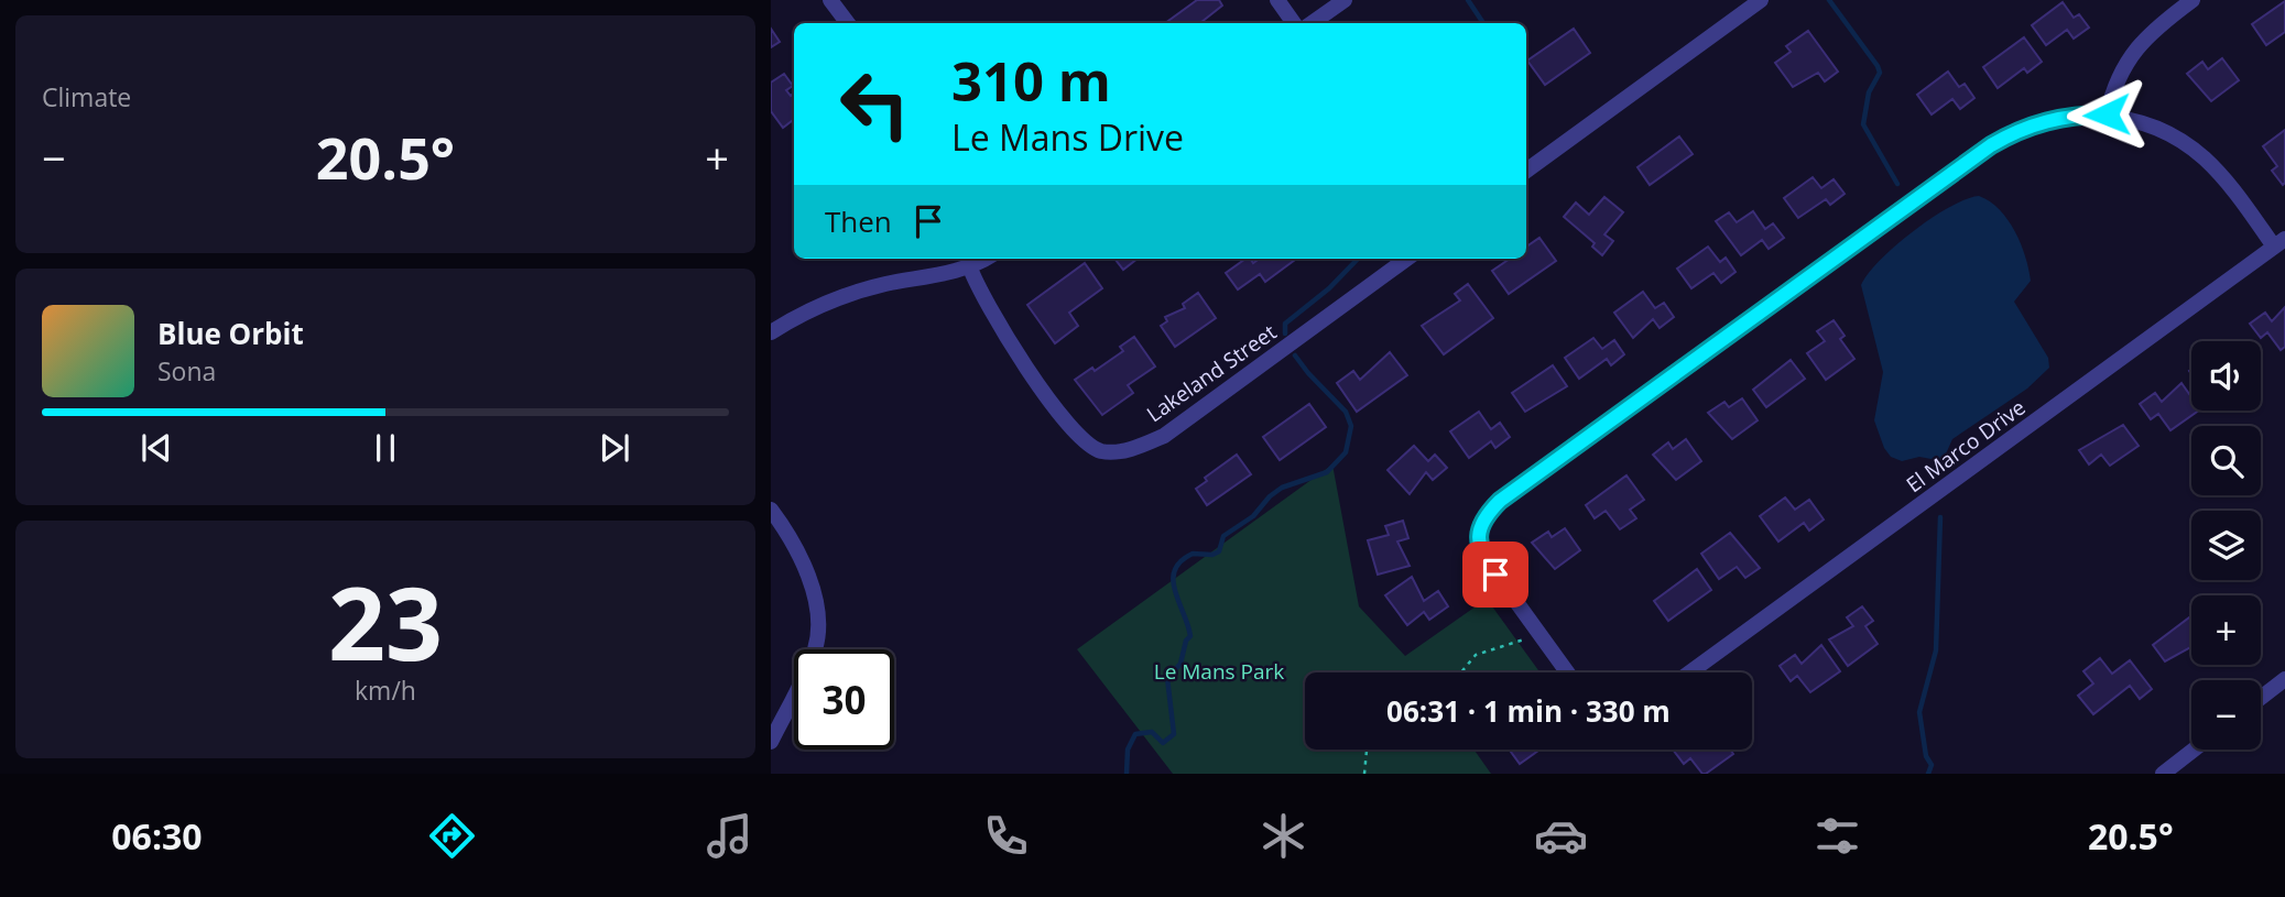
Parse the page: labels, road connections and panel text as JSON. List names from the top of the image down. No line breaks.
{"streets":{"street":["Lakeland Street","El Marco Drive"]},"parks":["Le Mans Park"],"page":{"tile":["Climate",["23","km/h"]],"turn":["310 m","Le Mans Drive"],"heat":["−","20.5°","+"],"then":"Then","song":["Blue Orbit","Sona"],"map_buttons":["+","−"],"limit":"30","trip":"06:31 · 1 min · 330 m","tabs":["06:30","20.5°"]}}
